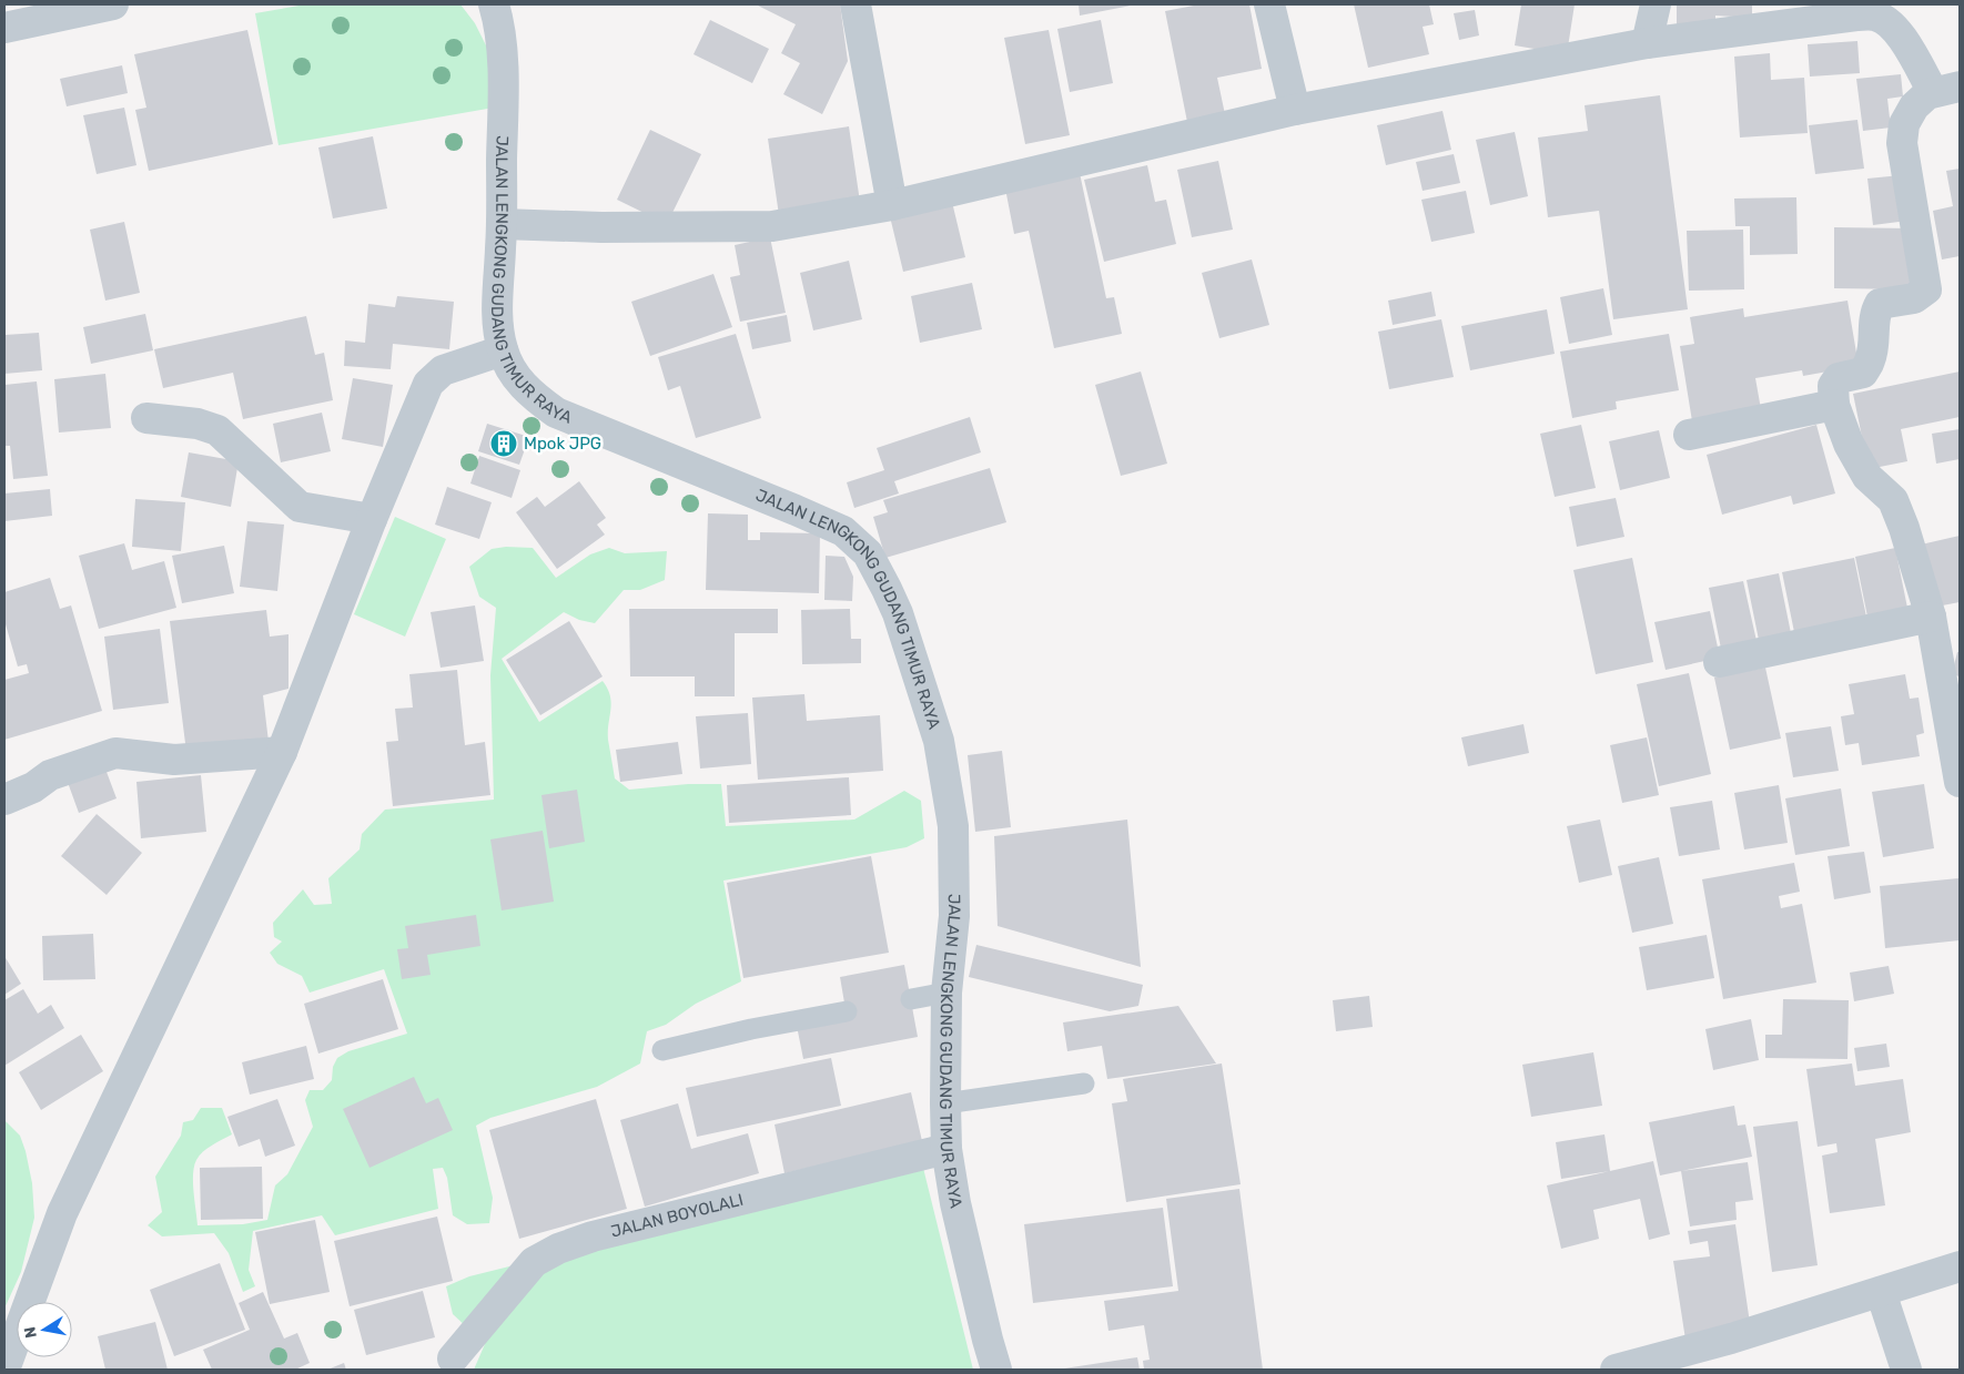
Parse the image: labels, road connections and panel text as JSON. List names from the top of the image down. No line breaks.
{"streets":{"street":["JALAN LENGKONG GUDANG TIMUR RAYA","JALAN BOYOLALI"]},"crossings":[["JALAN LENGKONG GUDANG TIMUR RAYA","JALAN BOYOLALI"]],"places":{"building":["Mpok JPG"]},"north":"left"}
